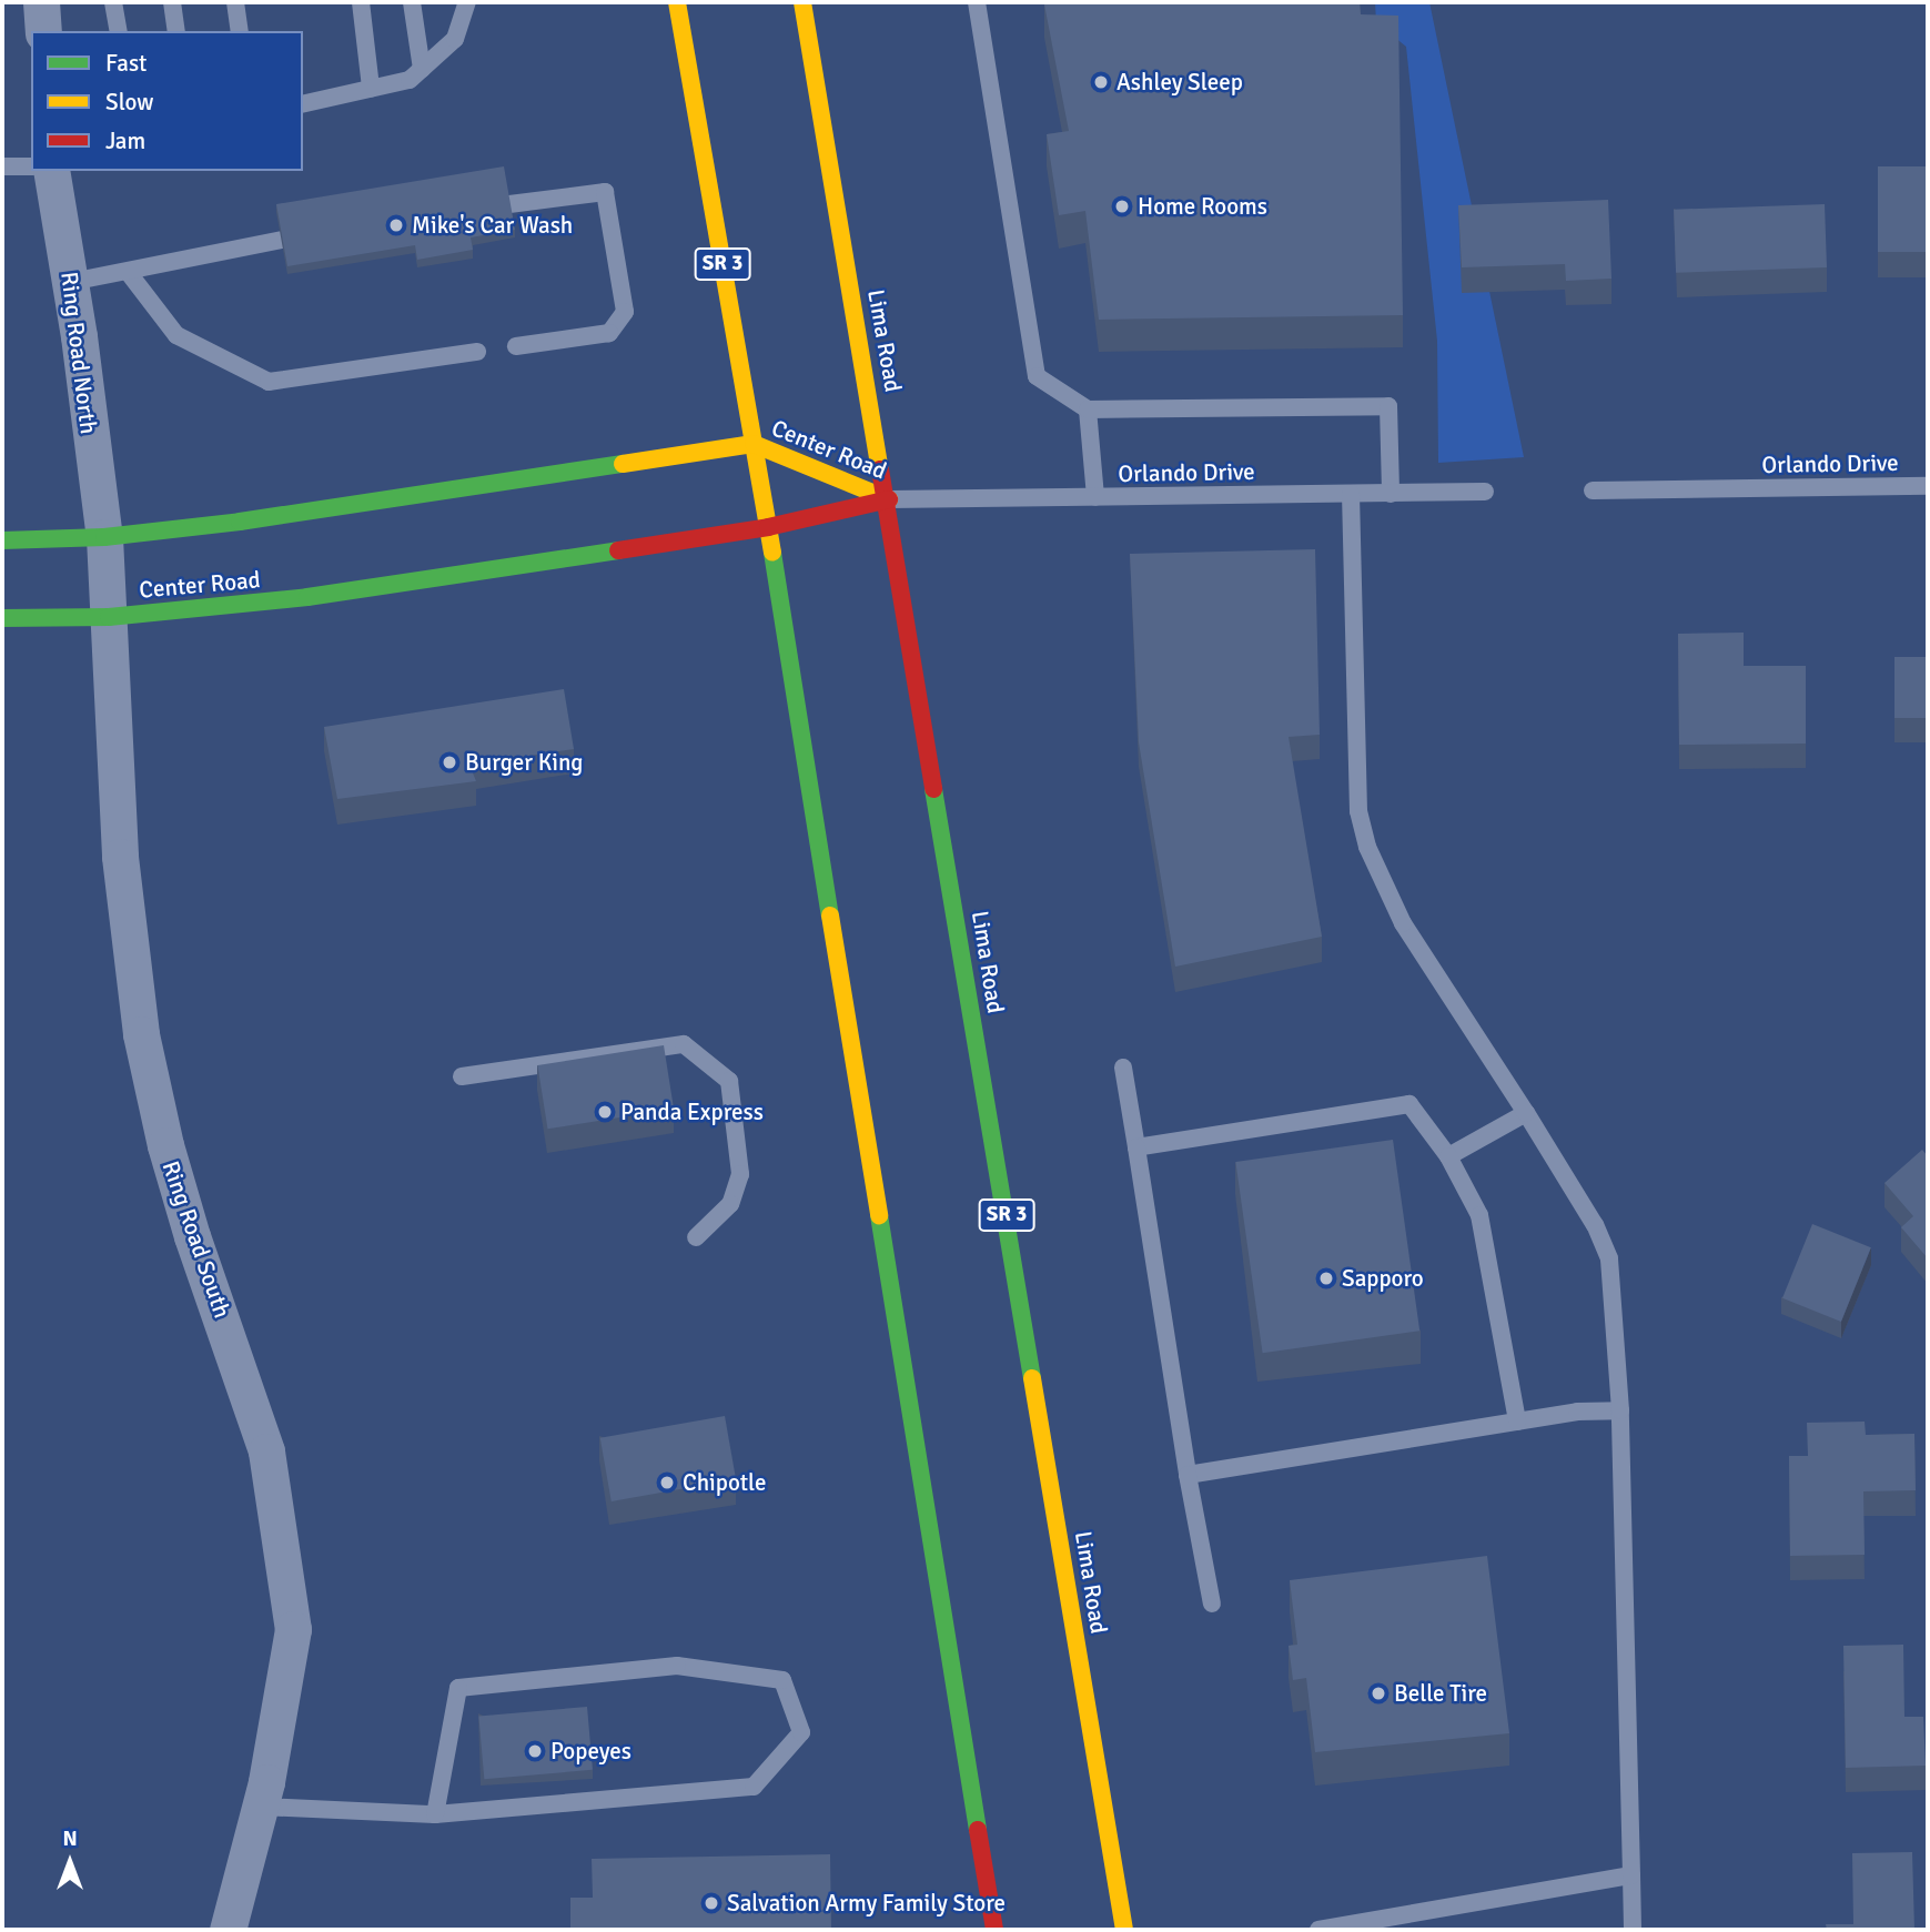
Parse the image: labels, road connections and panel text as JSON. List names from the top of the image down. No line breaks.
{"streets":{"main road":["SR 3","Lima Road","Center Road"],"street":["Ring Road North","Ring Road South"],"lane":["Orlando Drive"]},"crossings":[["SR 3","Center Road"],["Lima Road","Center Road"],["Lima Road","Orlando Drive"],["Ring Road North","Center Road"],["Ring Road North","Ring Road South"],["Center Road","Orlando Drive"],["Center Road","Ring Road South"]],"places":["Ashley Sleep","Home Rooms","Mike's Car Wash","Burger King","Panda Express","Sapporo","Chipotle","Belle Tire","Popeyes","Salvation Army Family Store"],"legend":["Fast","Slow","Jam"],"north":"top"}
